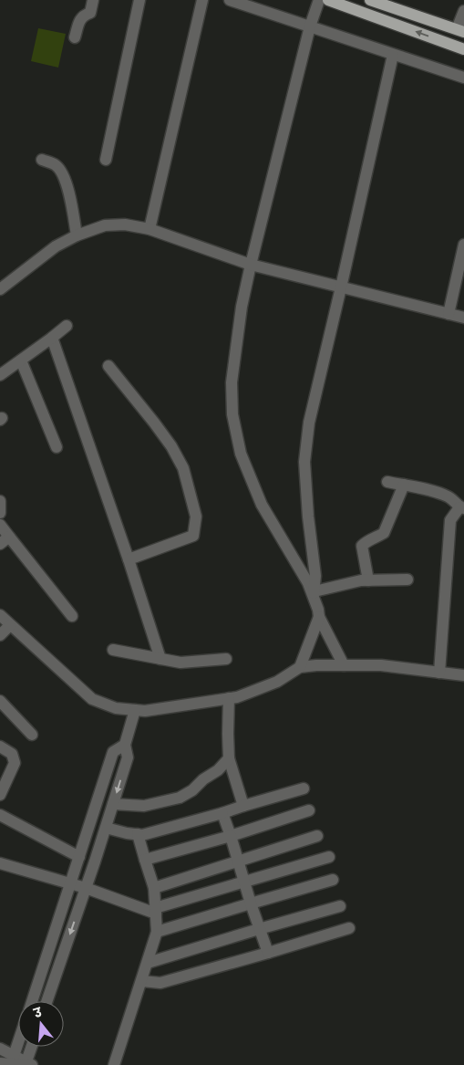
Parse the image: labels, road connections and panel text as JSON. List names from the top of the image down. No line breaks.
{"north":"top"}
